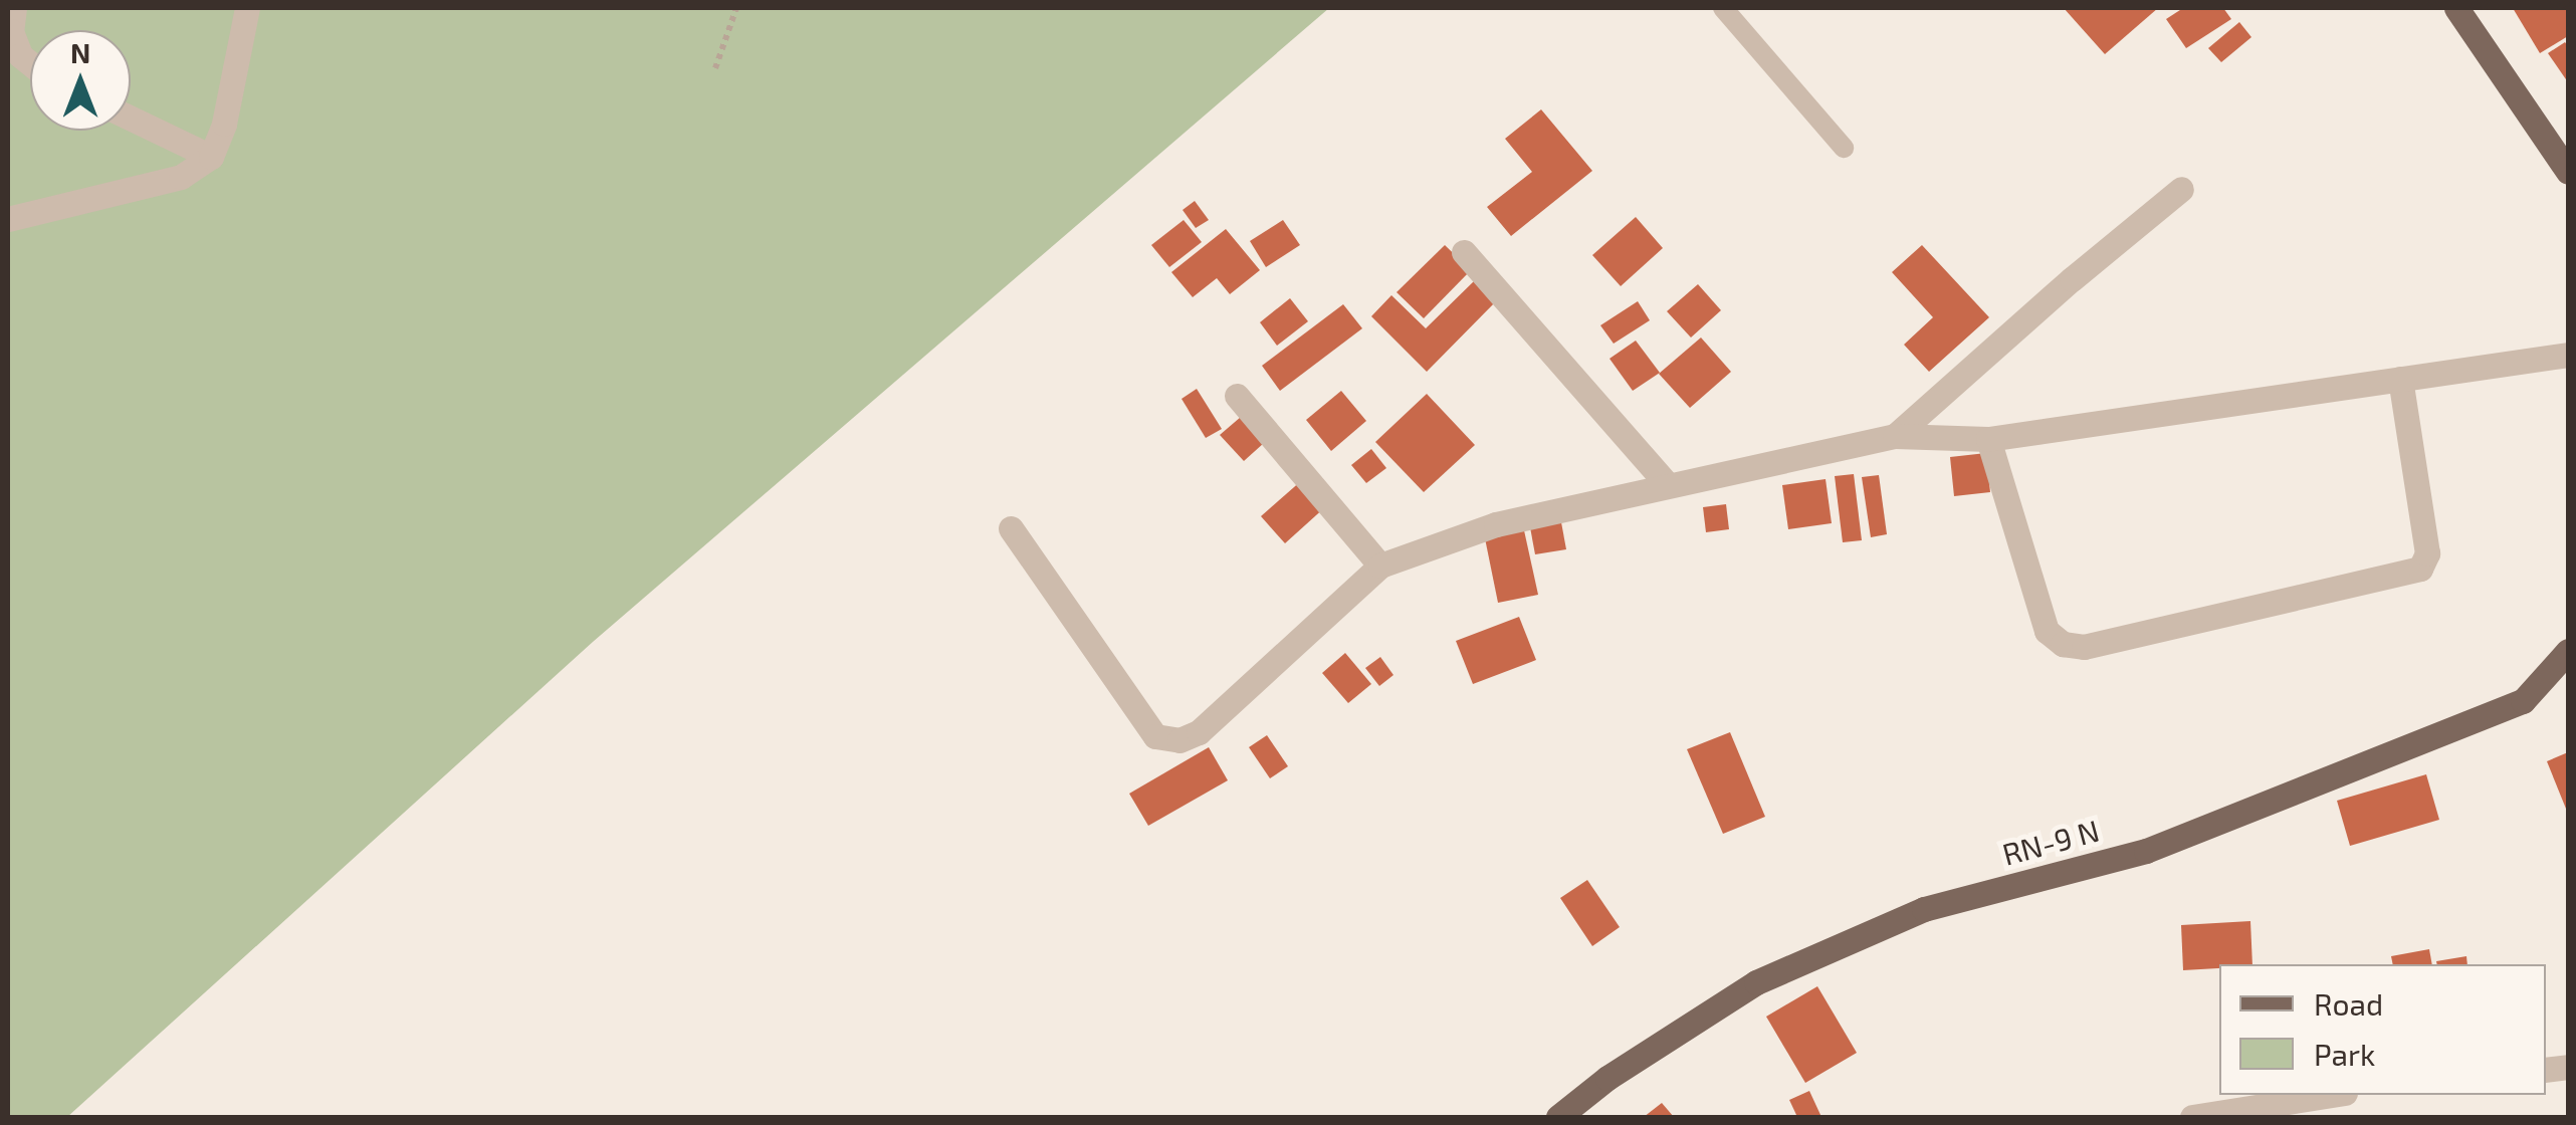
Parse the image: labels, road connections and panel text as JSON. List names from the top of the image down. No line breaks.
{"streets":{"main road":["RN-9 N"]},"legend":["Road","Park"],"north":"top"}
